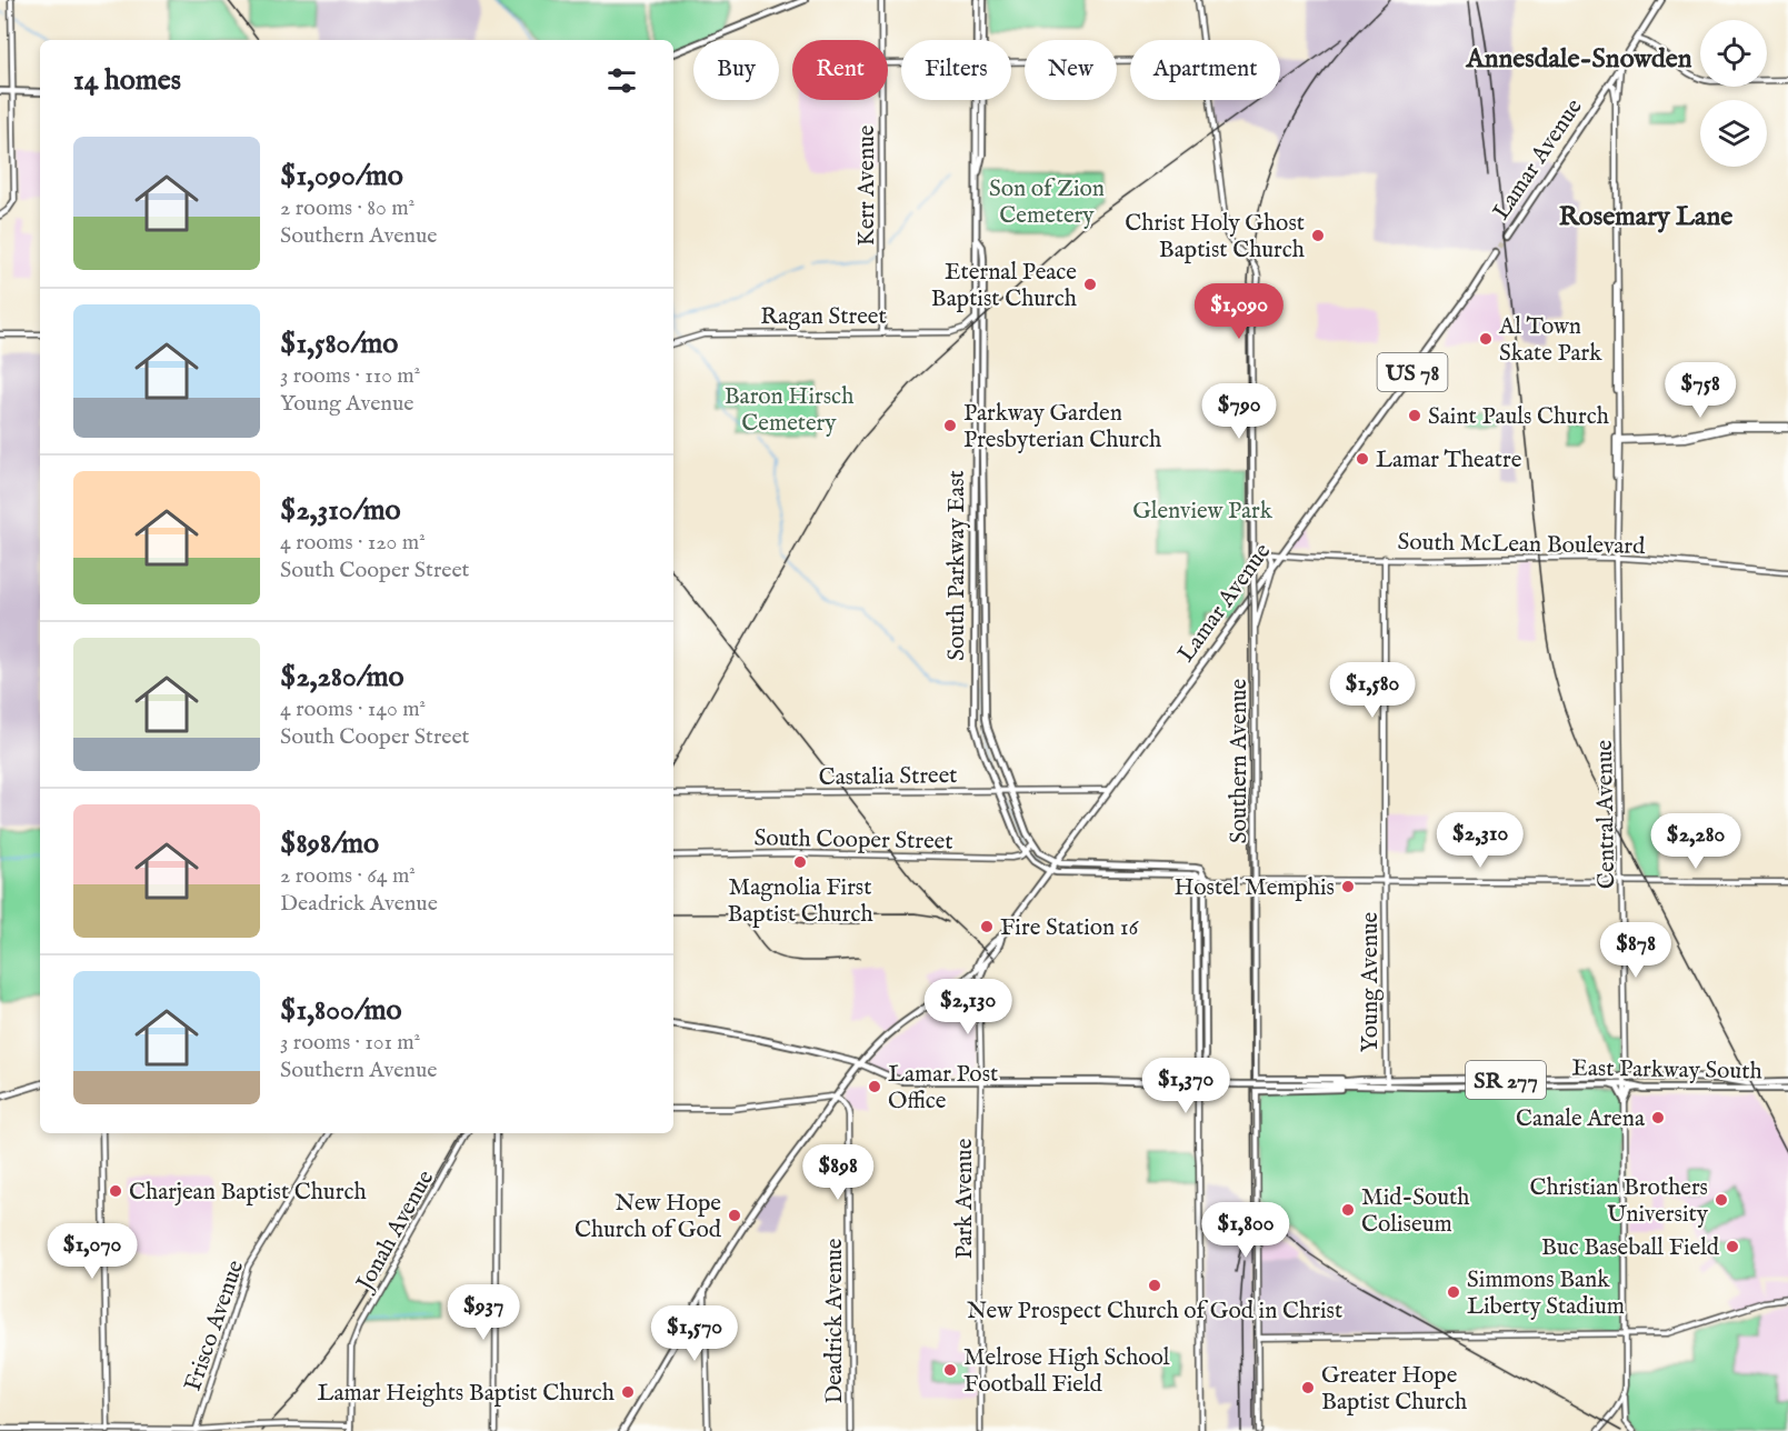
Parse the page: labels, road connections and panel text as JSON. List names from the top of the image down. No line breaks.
{"streets":{"main road":["Lamar Avenue","Kerr Avenue","Ragan Street","US 78","South McLean Boulevard","South Parkway East","Southern Avenue","Castalia Street","Central Avenue","South Cooper Street","Young Avenue","East Parkway South","SR 277","Park Avenue","Jonah Avenue","Deadrick Avenue","Frisco Avenue"]},"crossings":[["Lamar Avenue","South McLean Boulevard"],["Lamar Avenue","South Parkway East"],["Lamar Avenue","Castalia Street"],["Lamar Avenue","Central Avenue"],["Lamar Avenue","SR 277"],["Lamar Avenue","Park Avenue"],["Lamar Avenue","Deadrick Avenue"],["Kerr Avenue","Ragan Street"],["Ragan Street","South Parkway East"],["South McLean Boulevard","Southern Avenue"],["South McLean Boulevard","Central Avenue"],["South McLean Boulevard","Young Avenue"],["South Parkway East","Castalia Street"],["South Parkway East","South Cooper Street"],["Central Avenue","East Parkway South"],["Young Avenue","East Parkway South"],["East Parkway South","SR 277"],["SR 277","Park Avenue"]],"districts":["Annesdale-Snowden","Rosemary Lane"],"parks":["Son of Zion Cemetery","Baron Hirsch Cemetery","Glenview Park"],"places":["Christ Holy Ghost Baptist Church","Eternal Peace Baptist Church","Al Town Skate Park","Saint Pauls Church","Parkway Garden Presbyterian Church","Lamar Theatre","Magnolia First Baptist Church","Hostel Memphis","Fire Station 16","Lamar Post Office","Canale Arena","Charjean Baptist Church","Christian Brothers University","Mid-South Coliseum","New Hope Church of God","Buc Baseball Field","New Prospect Church of God in Christ","Simmons Bank Liberty Stadium","Melrose High School Football Field","Greater Hope Baptist Church","Lamar Heights Baptist Church"],"page":{"chip":["Buy","Rent","Filters","New","Apartment"],"heading":"14 homes","list":[{"name":"$1,090/mo","note":"2 rooms · 80 m² · Southern Avenue"},{"name":"$1,580/mo","note":"3 rooms · 110 m² · Young Avenue"},{"name":"$2,310/mo","note":"4 rooms · 120 m² · South Cooper Street"},{"name":"$2,280/mo","note":"4 rooms · 140 m² · South Cooper Street"},{"name":"$898/mo","note":"2 rooms · 64 m² · Deadrick Avenue"},{"name":"$1,800/mo","note":"3 rooms · 101 m² · Southern Avenue"}],"price":["$1,090","$758","$790","$1,580","$2,310","$2,280","$878","$2,130","$1,370","$898","$1,800","$1,070","$937","$1,570"]}}
